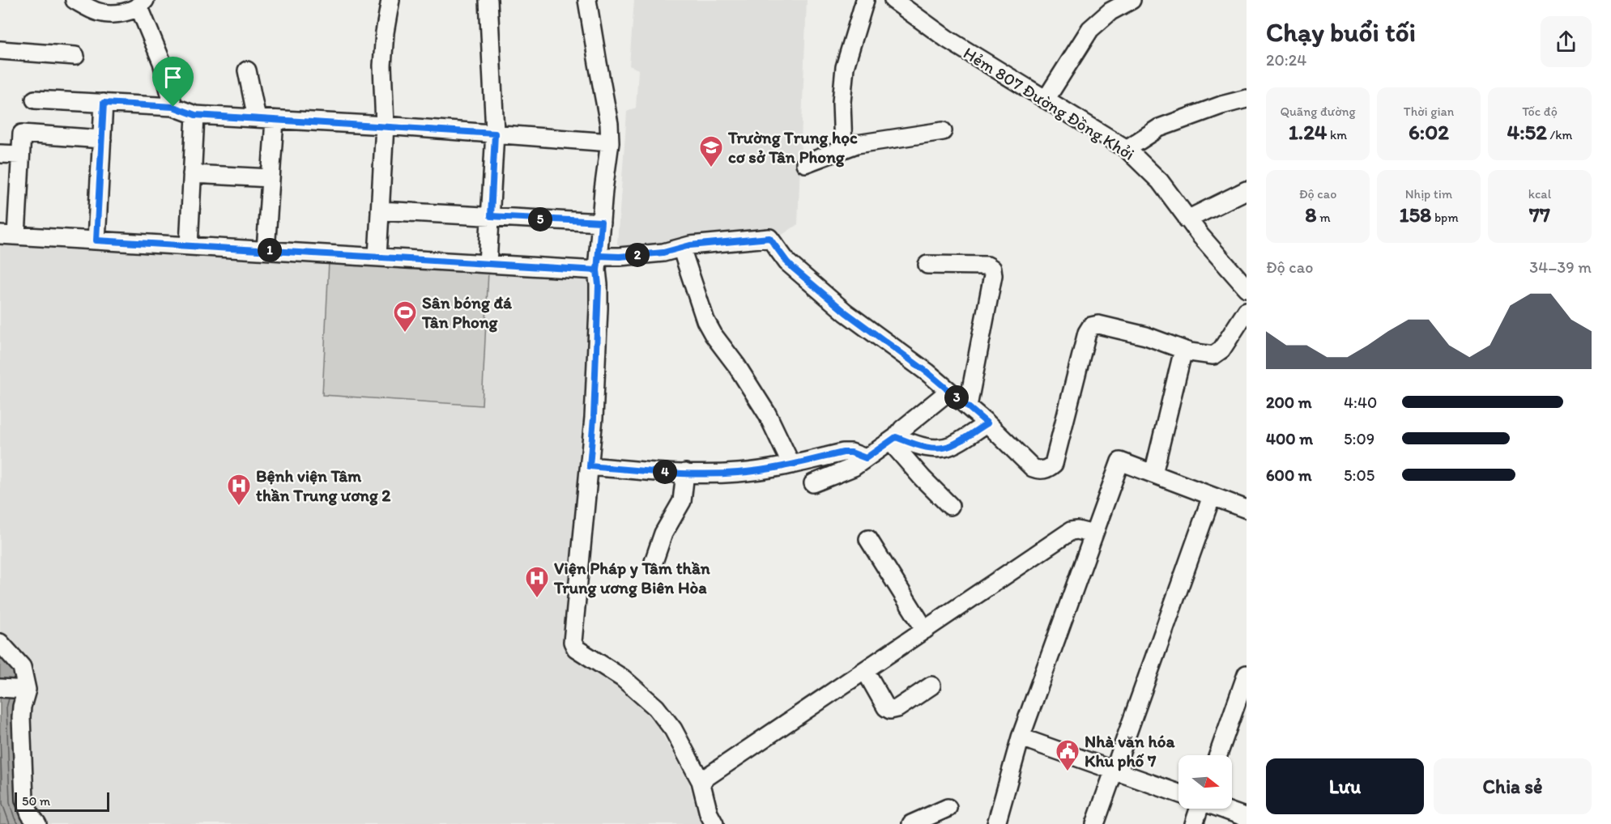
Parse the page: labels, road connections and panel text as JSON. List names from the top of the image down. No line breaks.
{"streets":{"street":["Hẻm 807 Đường Đồng Khởi"]},"places":{"school or university":["Trường Trung học cơ sở Tân Phong"],"sports":["Sân bóng đá Tân Phong"],"hospital":["Bệnh viện Tâm thần Trung ương 2","Viện Pháp y Tâm thần Trung ương Biên Hòa"],"public building":["Nhà văn hóa Khu phố 7"]},"scale_bar":"50 m","north":"right","page":{"heading":["Chạy buổi tối","20:24"],"stats":[["Quãng đường","1.24 km"],["Thời gian","6:02"],["Tốc độ","4:52 /km"],["Độ cao","8 m"],["Nhịp tim","158 bpm"],["kcal","77"]],"pins":["5","1","2","3","4"],"chart":["Độ cao","34–39 m"],"list":[{"name":"200 m","note":"4:40"},{"name":"400 m","note":"5:09"},{"name":"600 m","note":"5:05"}],"buttons":["Lưu","Chia sẻ"],"scale":"50 m"}}
